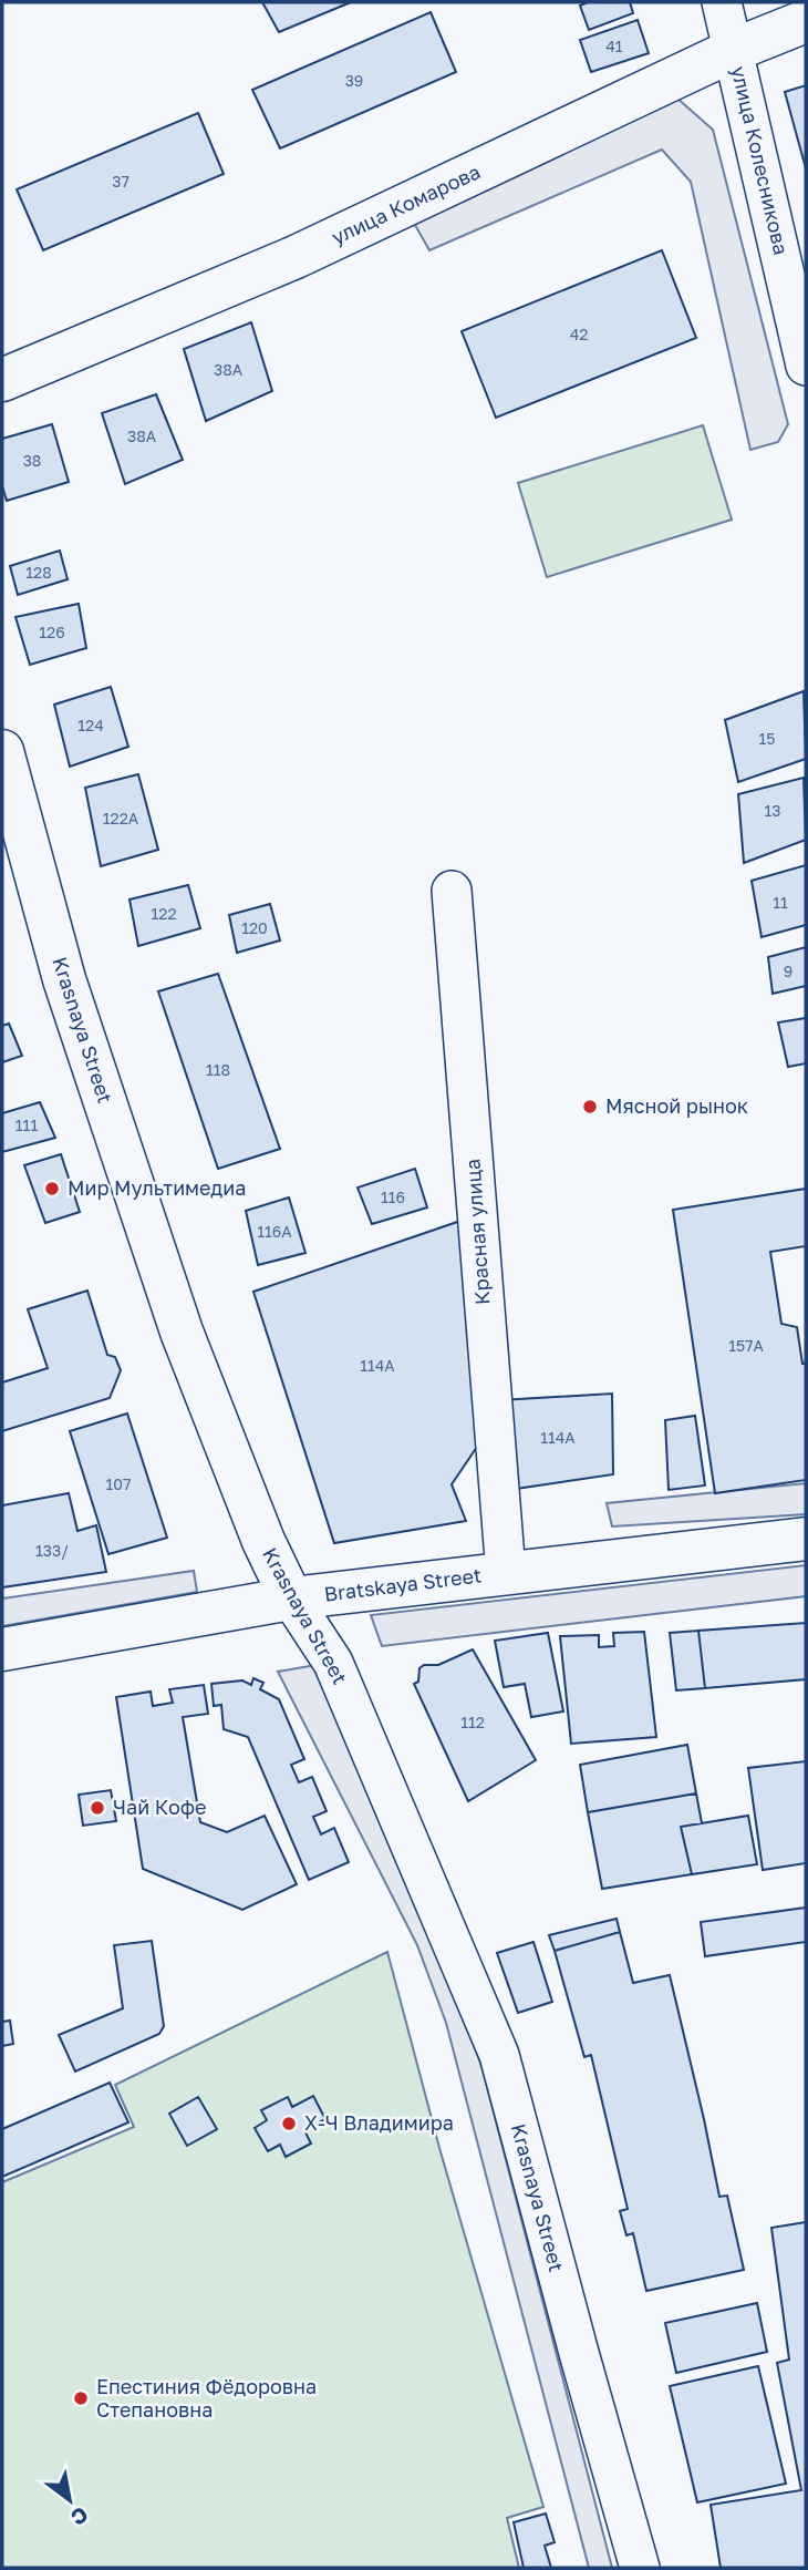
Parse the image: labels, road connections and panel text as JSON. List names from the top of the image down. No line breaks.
{"streets":{"main road":["улица Комарова","Krasnaya Street","Bratskaya Street"],"street":["улица Колесникова","Красная улица"]},"crossings":[["улица Колесникова","улица Комарова"],["Krasnaya Street","Bratskaya Street"],["Красная улица","Bratskaya Street"]],"places":["Мясной рынок","Мир Мультимедиа","Чай Кофе","Х-Ч Владимира","Епестиния Фёдоровна Степановна"],"house_numbers":["41","39","37","42","38А","38А","38","128","126","124","15","13","122А","11","122","120","9","118","111","116","116А","157А","114А","114А","107","133/","112"],"north":"bottom right"}
